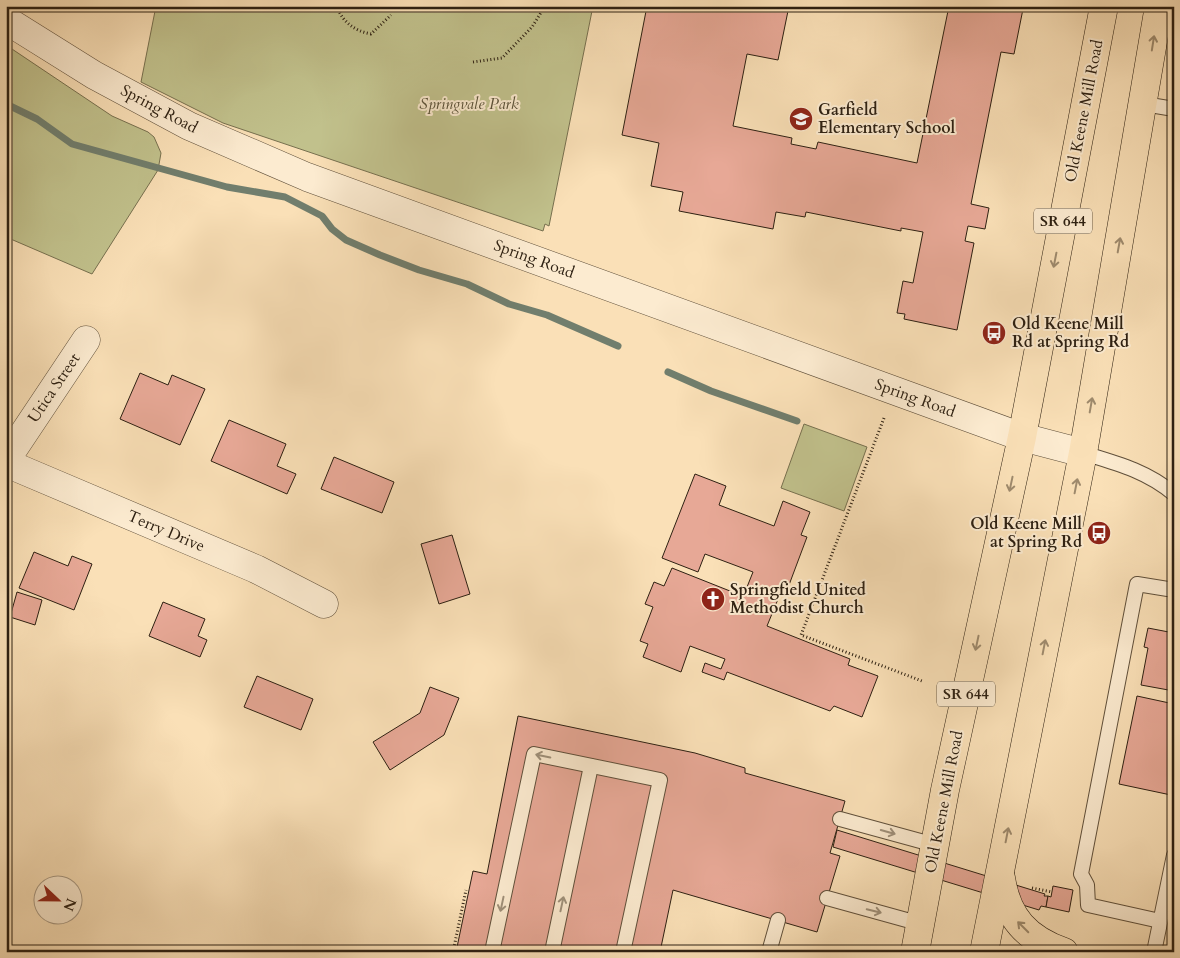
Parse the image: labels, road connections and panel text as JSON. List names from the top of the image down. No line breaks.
{"streets":{"main road":["Old Keene Mill Road","SR 644"],"street":["Spring Road","Utica Street","Terry Drive"]},"crossings":[["Spring Road","Old Keene Mill Road"],["Utica Street","Terry Drive"]],"parks":["Springvale Park"],"places":{"school or university":["Garfield Elementary School"],"bus stop":["Old Keene Mill Rd at Spring Rd","Old Keene Mill at Spring Rd"],"church":["Springfield United Methodist Church"]},"north":"right"}
